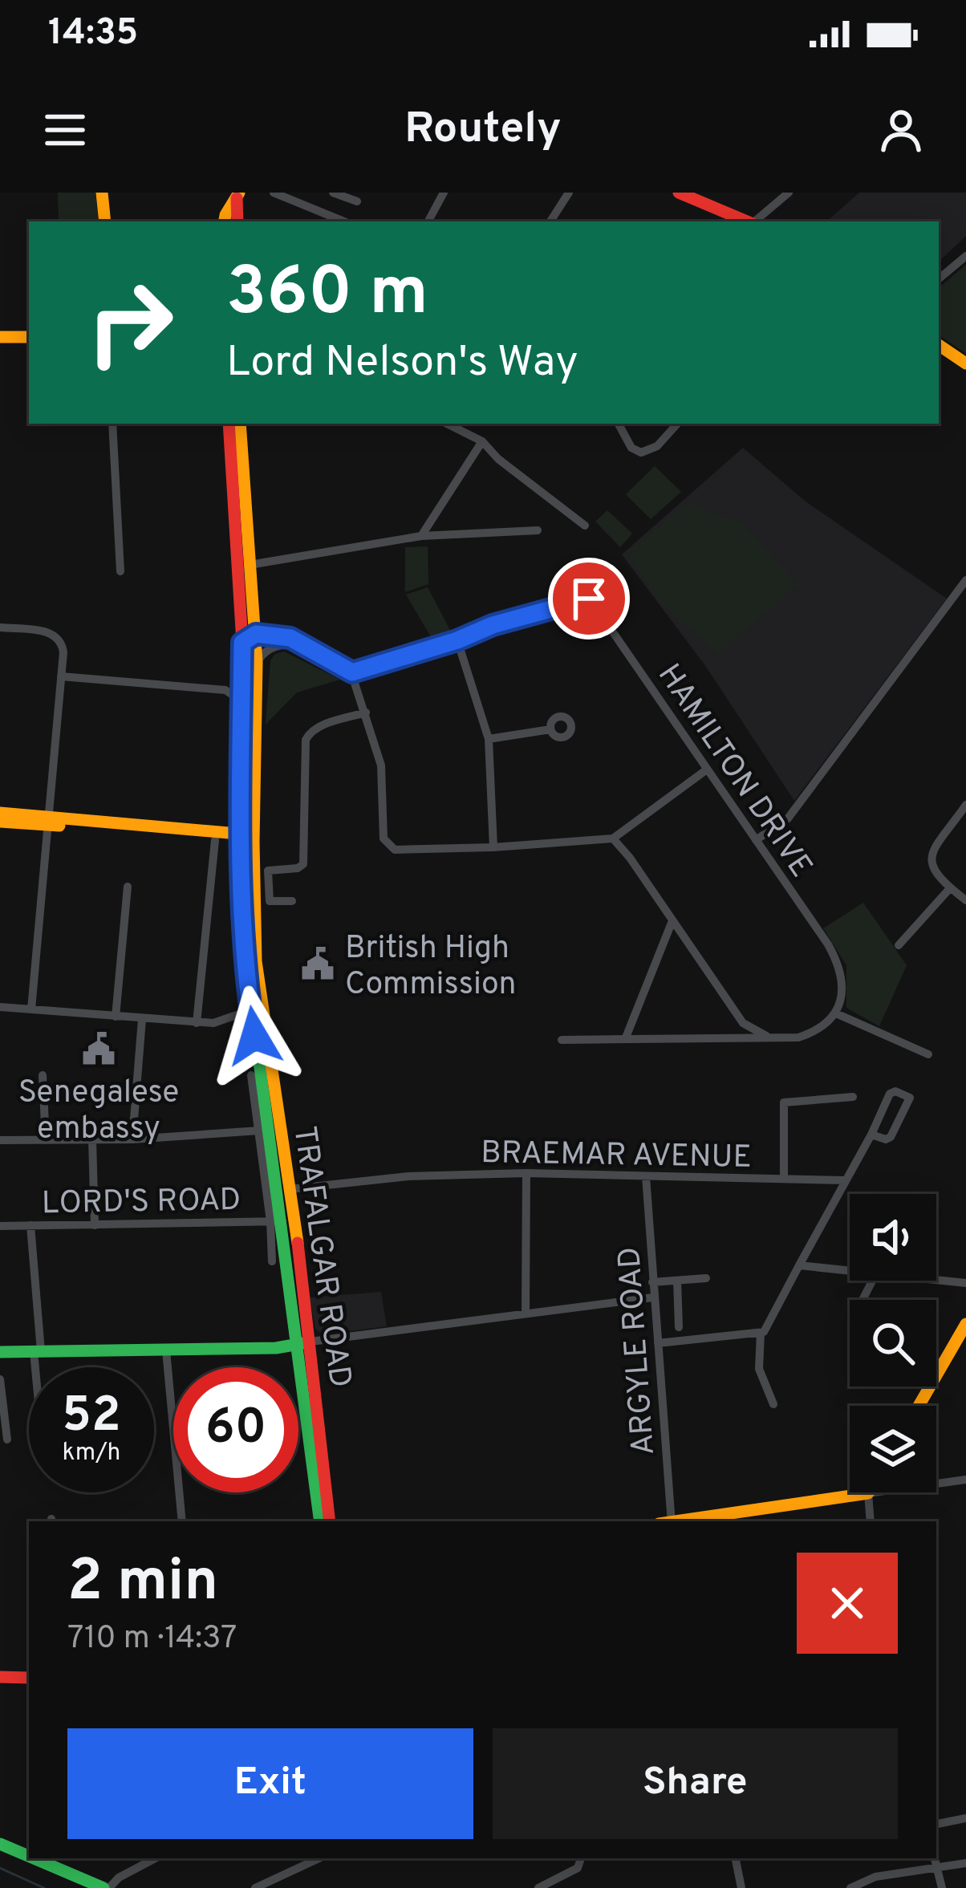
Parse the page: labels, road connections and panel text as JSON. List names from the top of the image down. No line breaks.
{"streets":{"main road":["TRAFALGAR ROAD"],"street":["HAMILTON DRIVE","BRAEMAR AVENUE","LORD'S ROAD","ARGYLE ROAD"]},"crossings":[["BRAEMAR AVENUE","TRAFALGAR ROAD"],["BRAEMAR AVENUE","ARGYLE ROAD"],["LORD'S ROAD","TRAFALGAR ROAD"]],"places":{"public building":["British High Commission","Senegalese embassy"]},"page":{"status":"14:35","header":"Routely","turn":["360 m","Lord Nelson's Way"],"speed":"52 km/h","limit":"60","heading":["2 min","710 m · 14:37"],"buttons":["Exit","Share"]}}
